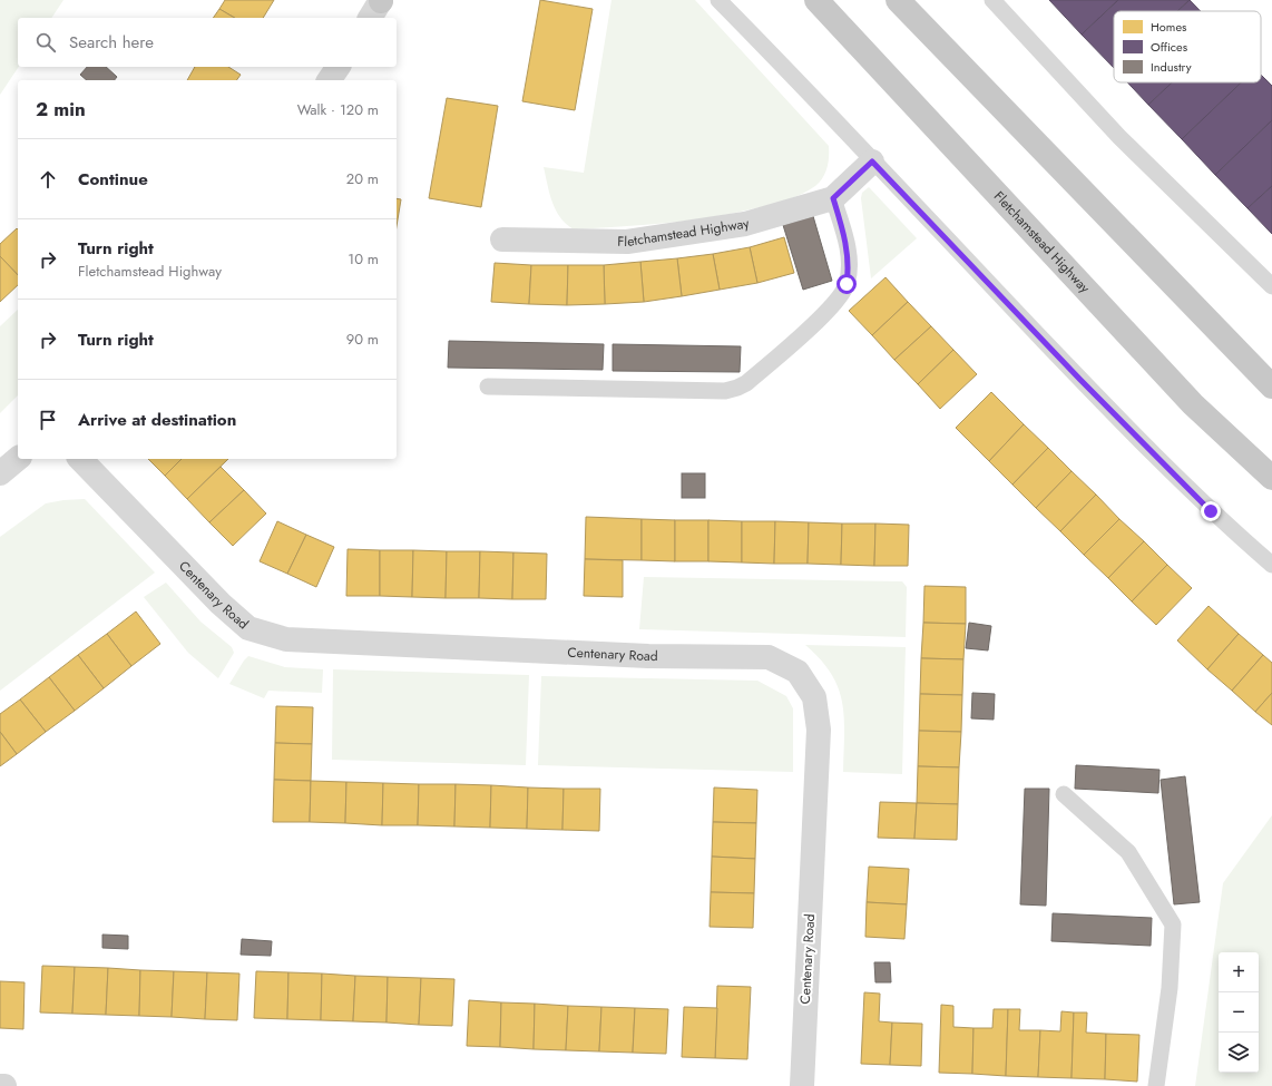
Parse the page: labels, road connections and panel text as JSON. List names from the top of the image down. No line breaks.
{"streets":{"highway":["Fletchamstead Highway"],"street":["Centenary Road"]},"legend":["Homes","Offices","Industry"],"page":{"search":"Search here","heading":["2 min","Walk · 120 m"],"list":[["Continue","20 m"],["Turn right","Fletchamstead Highway","10 m"],["Turn right","90 m"],"Arrive at destination"],"map_buttons":["+","−"]}}
